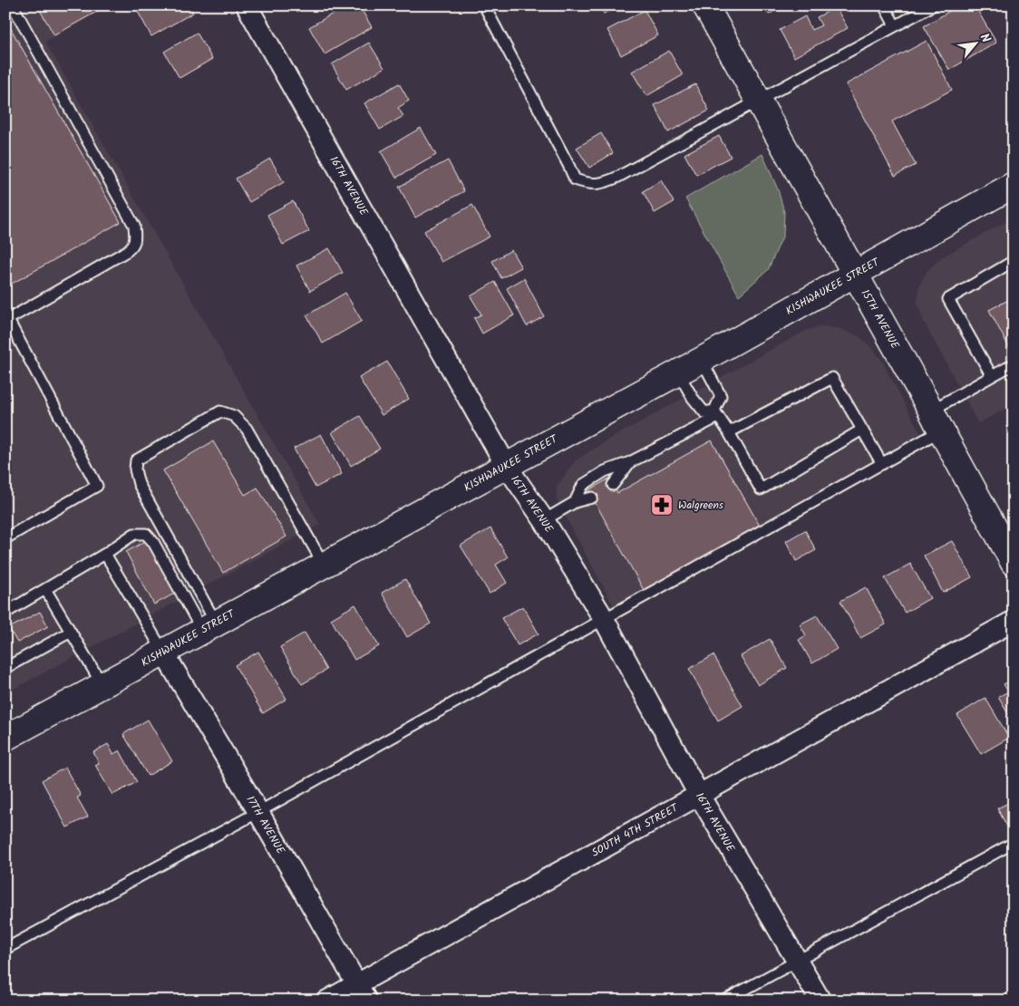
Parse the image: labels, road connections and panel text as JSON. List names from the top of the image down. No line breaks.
{"streets":{"main road":["KISHWAUKEE STREET","15TH AVENUE"],"street":["16TH AVENUE","17TH AVENUE","SOUTH 4TH STREET"]},"crossings":[["16TH AVENUE","KISHWAUKEE STREET"],["16TH AVENUE","SOUTH 4TH STREET"],["KISHWAUKEE STREET","15TH AVENUE"],["KISHWAUKEE STREET","17TH AVENUE"],["17TH AVENUE","SOUTH 4TH STREET"]],"places":{"pharmacy":["Walgreens"]},"north":"top right"}
